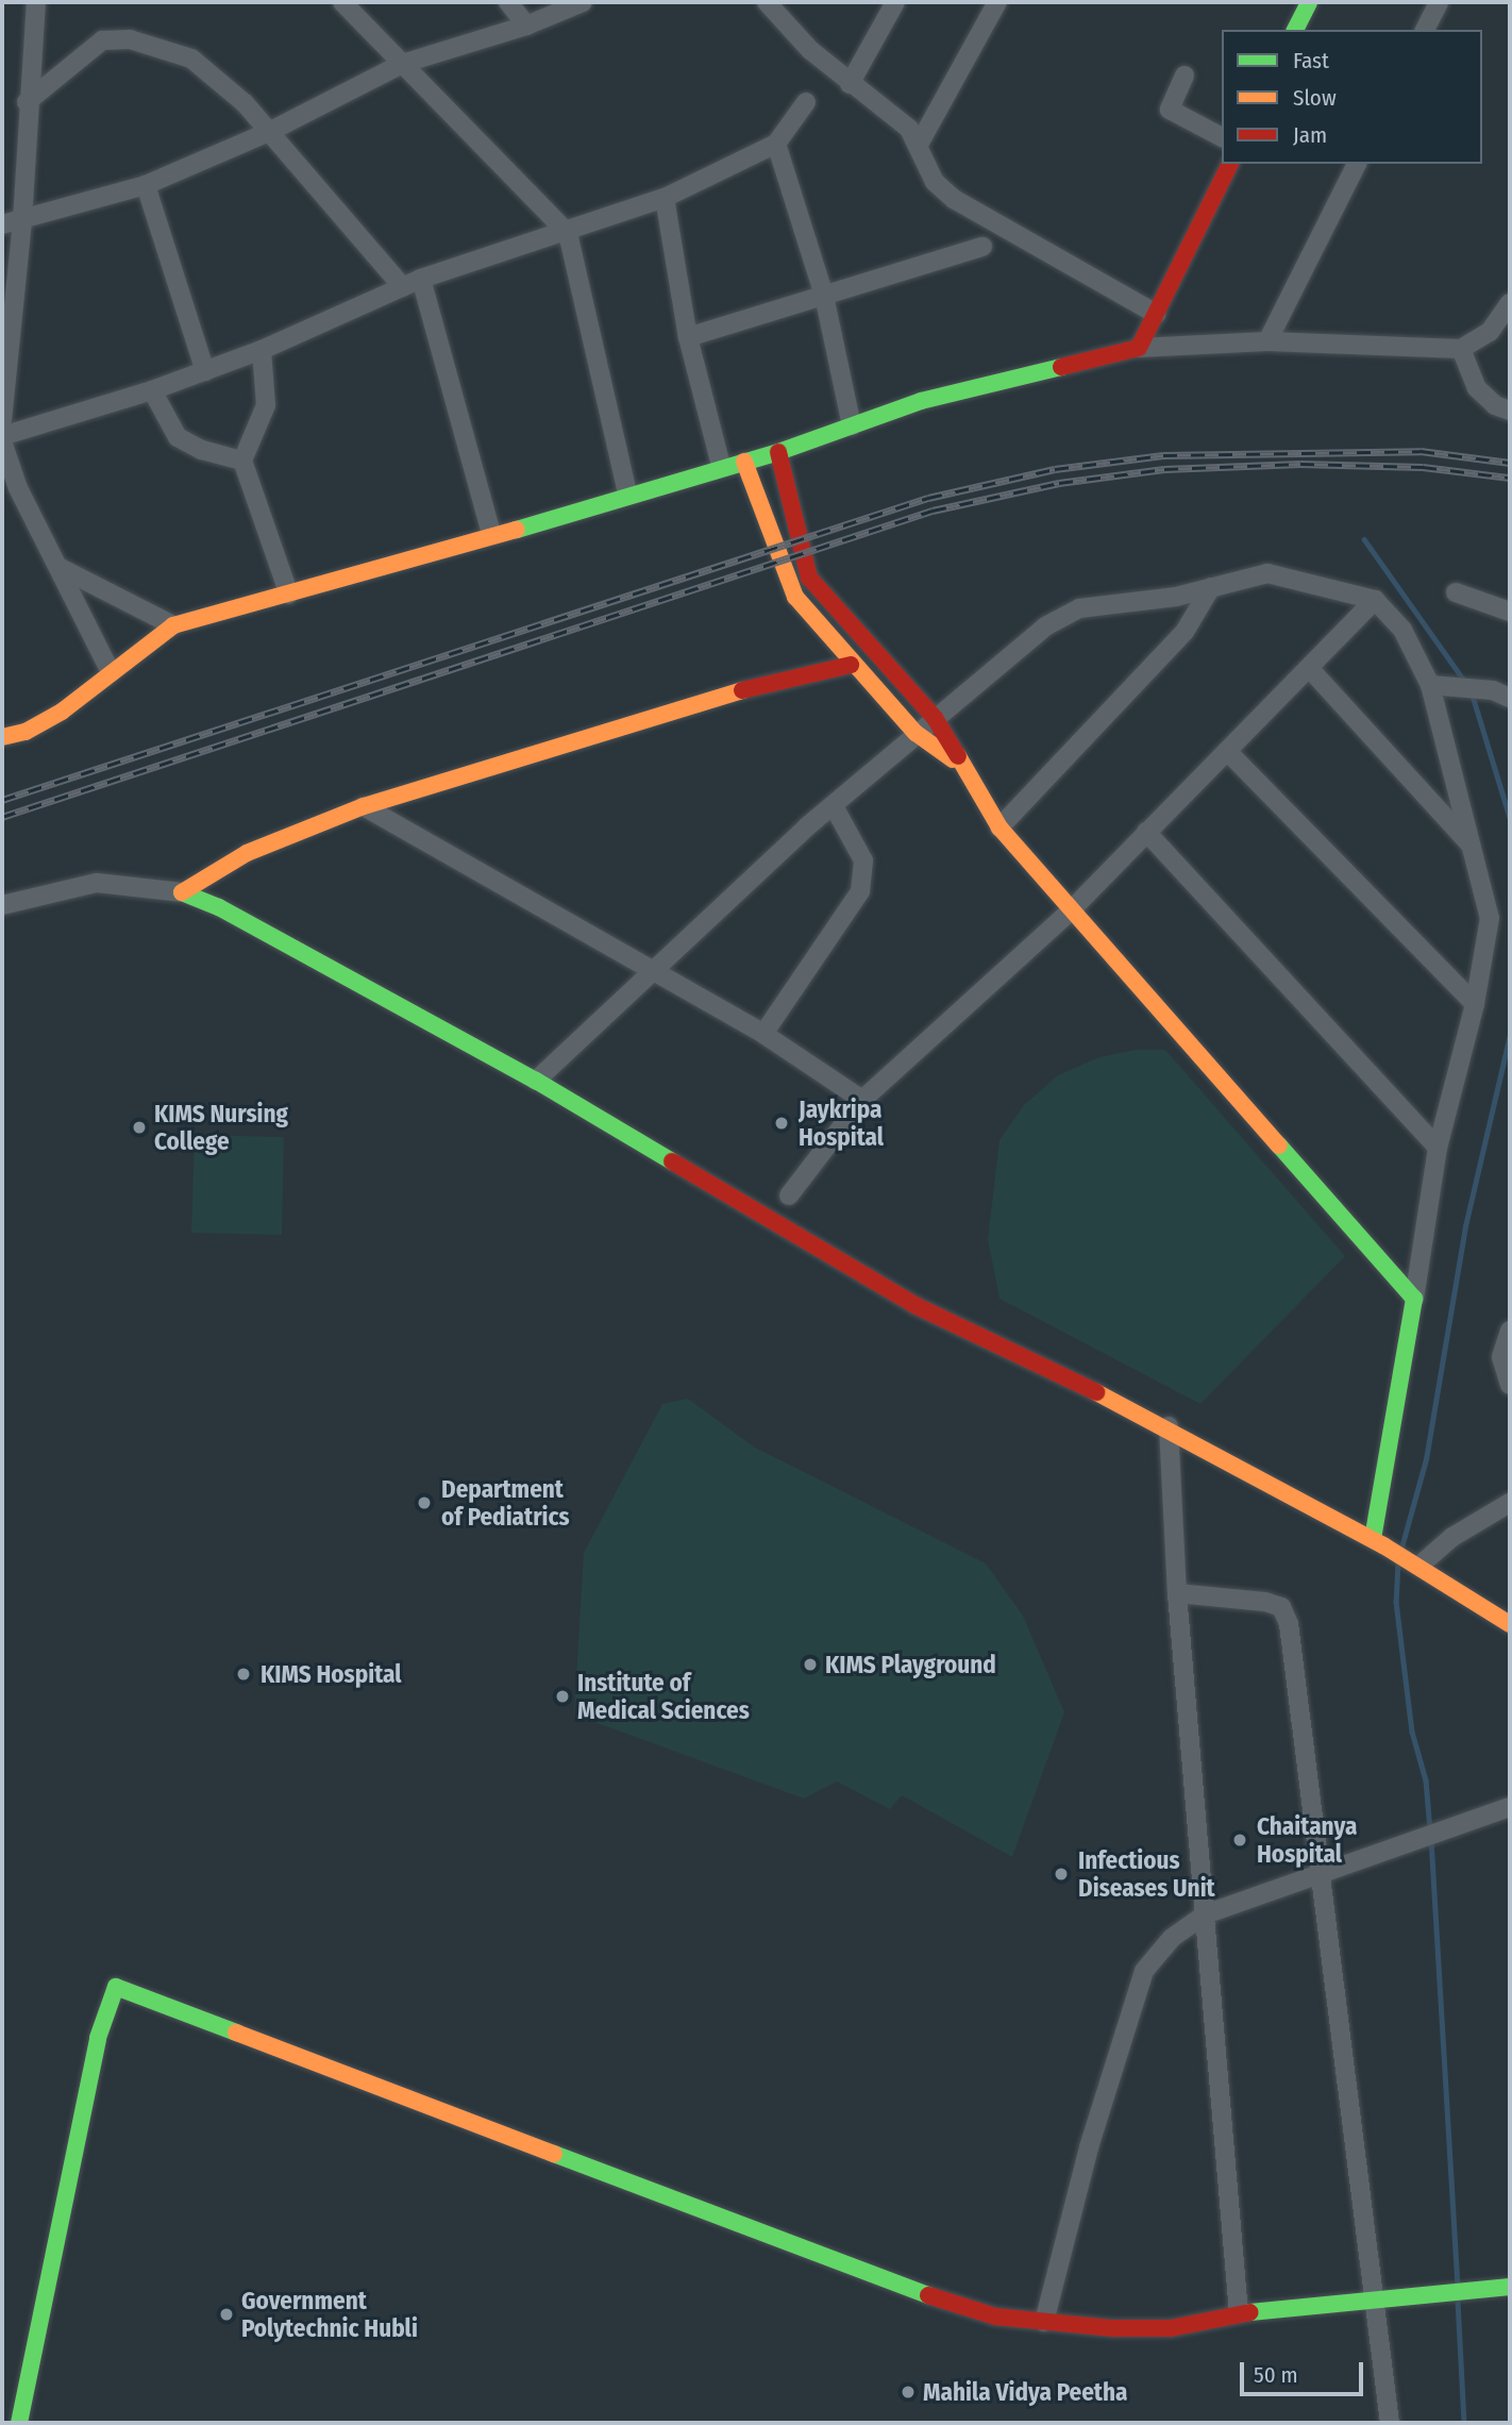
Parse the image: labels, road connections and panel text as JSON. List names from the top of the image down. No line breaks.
{"places":["Jaykripa Hospital","KIMS Nursing College","Department of Pediatrics","KIMS Playground","KIMS Hospital","Institute of Medical Sciences","Chaitanya Hospital","Infectious Diseases Unit","Government Polytechnic Hubli","Mahila Vidya Peetha"],"legend":["Fast","Slow","Jam"],"scale_bar":"50 m"}
